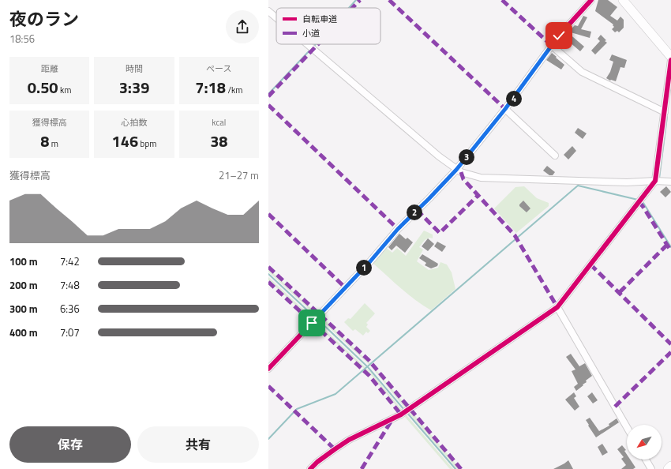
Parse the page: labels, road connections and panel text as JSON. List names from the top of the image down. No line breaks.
{"legend":["自転車道","小道"],"north":"bottom left","page":{"heading":["夜のラン","18:56"],"stats":[["距離","0.50 km"],["時間","3:39"],["ペース","7:18 /km"],["獲得標高","8 m"],["心拍数","146 bpm"],["kcal","38"]],"pins":["4","3","2","1"],"chart":["獲得標高","21–27 m"],"list":[{"name":"100 m","note":"7:42"},{"name":"200 m","note":"7:48"},{"name":"300 m","note":"6:36"},{"name":"400 m","note":"7:07"}],"buttons":["保存","共有"]}}
